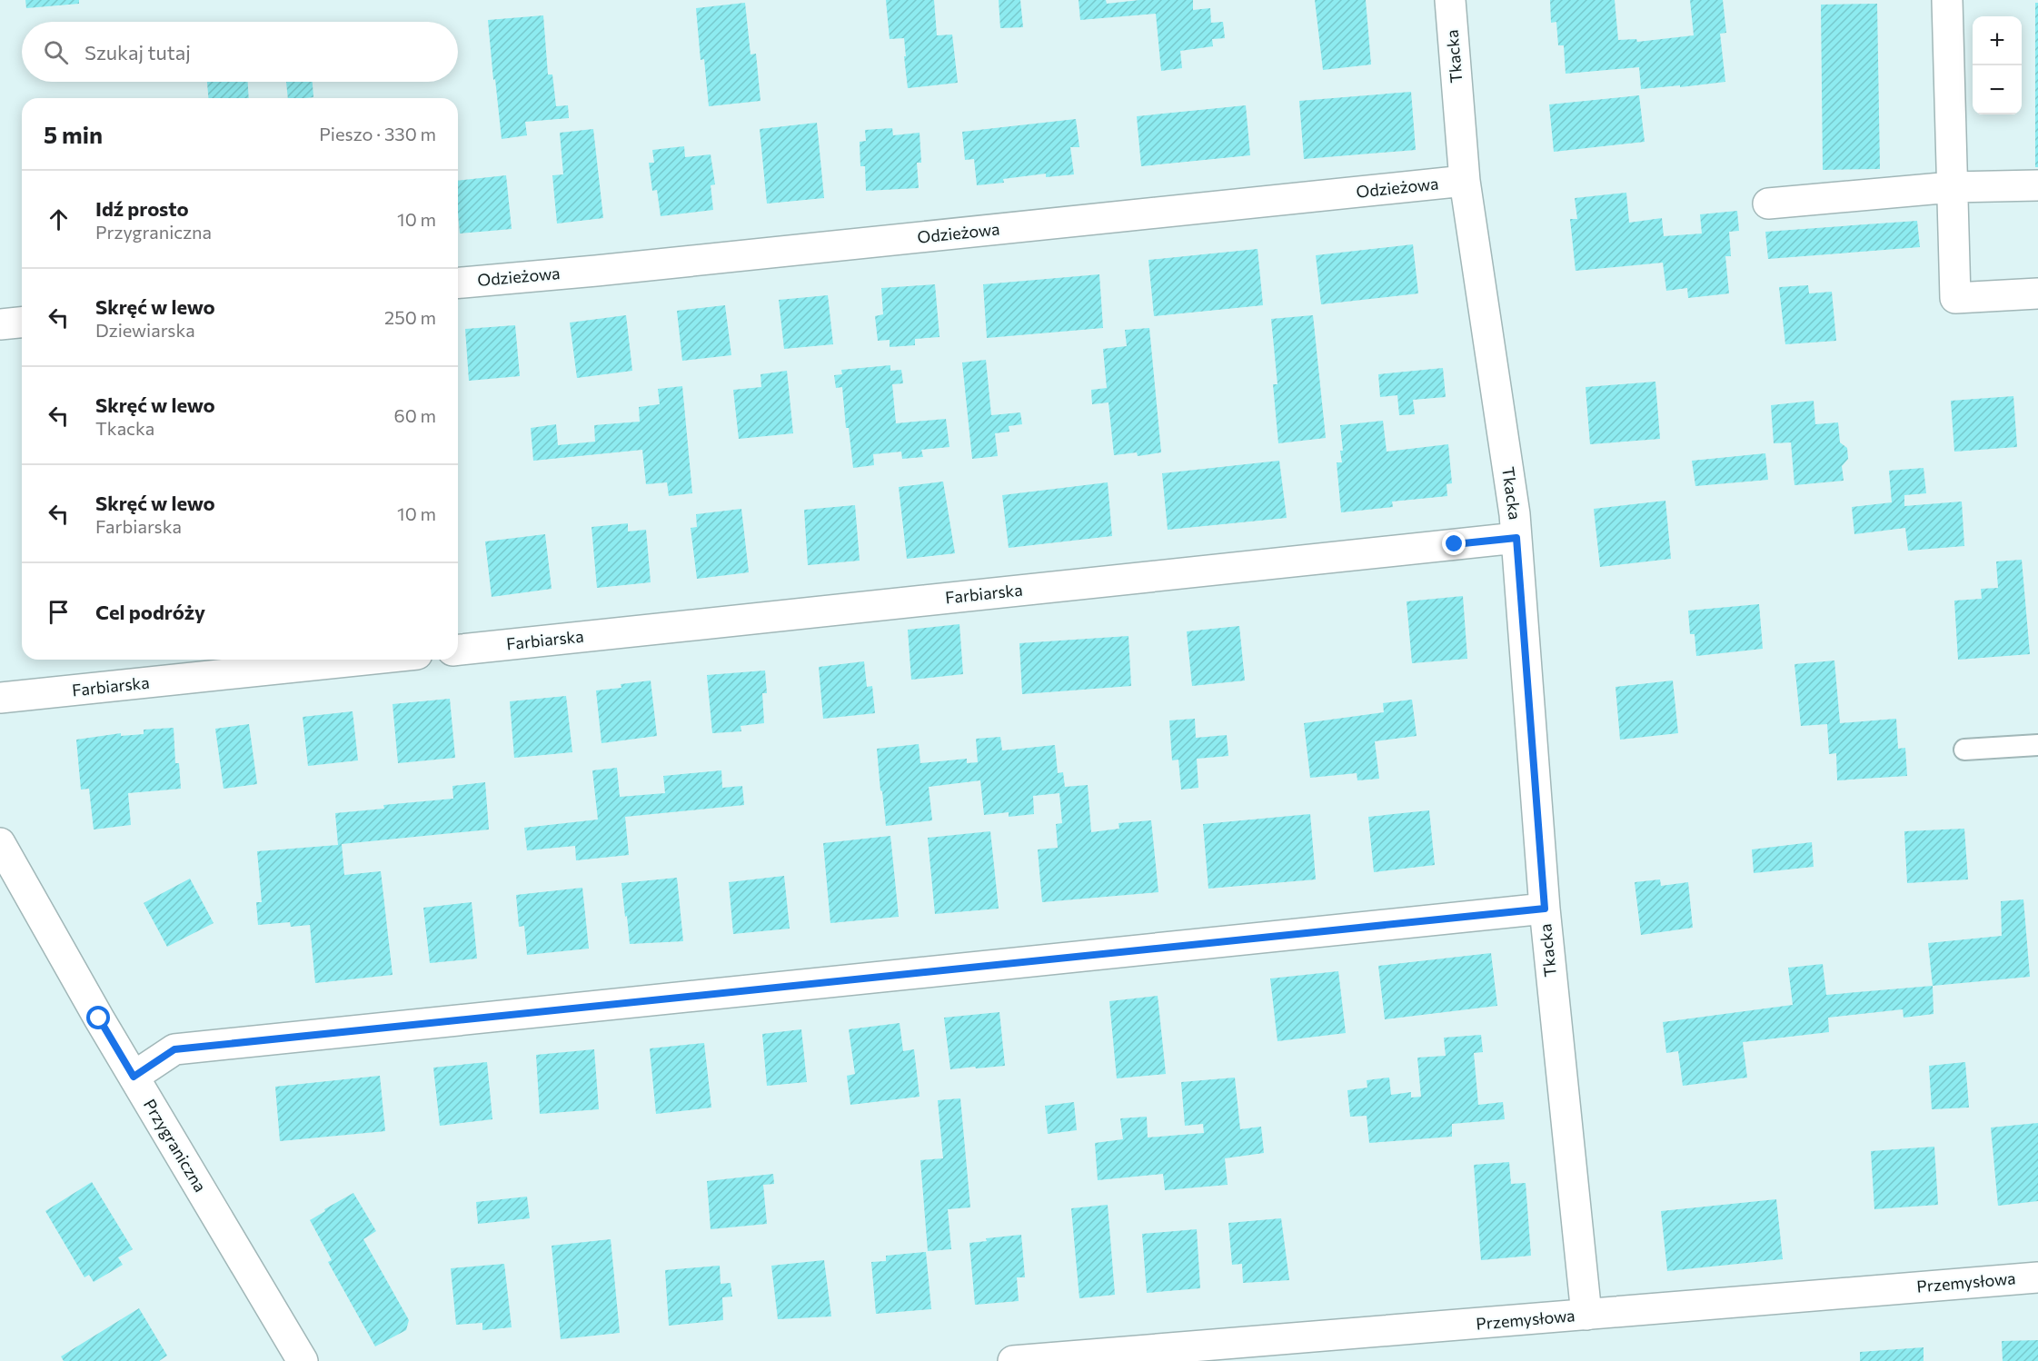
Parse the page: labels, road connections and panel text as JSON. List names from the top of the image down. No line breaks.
{"streets":{"street":["Tkacka","Odzieżowa","Farbiarska","Przygraniczna","Przemysłowa"]},"crossings":[["Tkacka","Odzieżowa"],["Tkacka","Farbiarska"],["Tkacka","Przemysłowa"]],"page":{"map_buttons":["+","−"],"search":"Szukaj tutaj","heading":["5 min","Pieszo · 330 m"],"list":[["Idź prosto","Przygraniczna","10 m"],["Skręć w lewo","Dziewiarska","250 m"],["Skręć w lewo","Tkacka","60 m"],["Skręć w lewo","Farbiarska","10 m"],"Cel podróży"]}}
